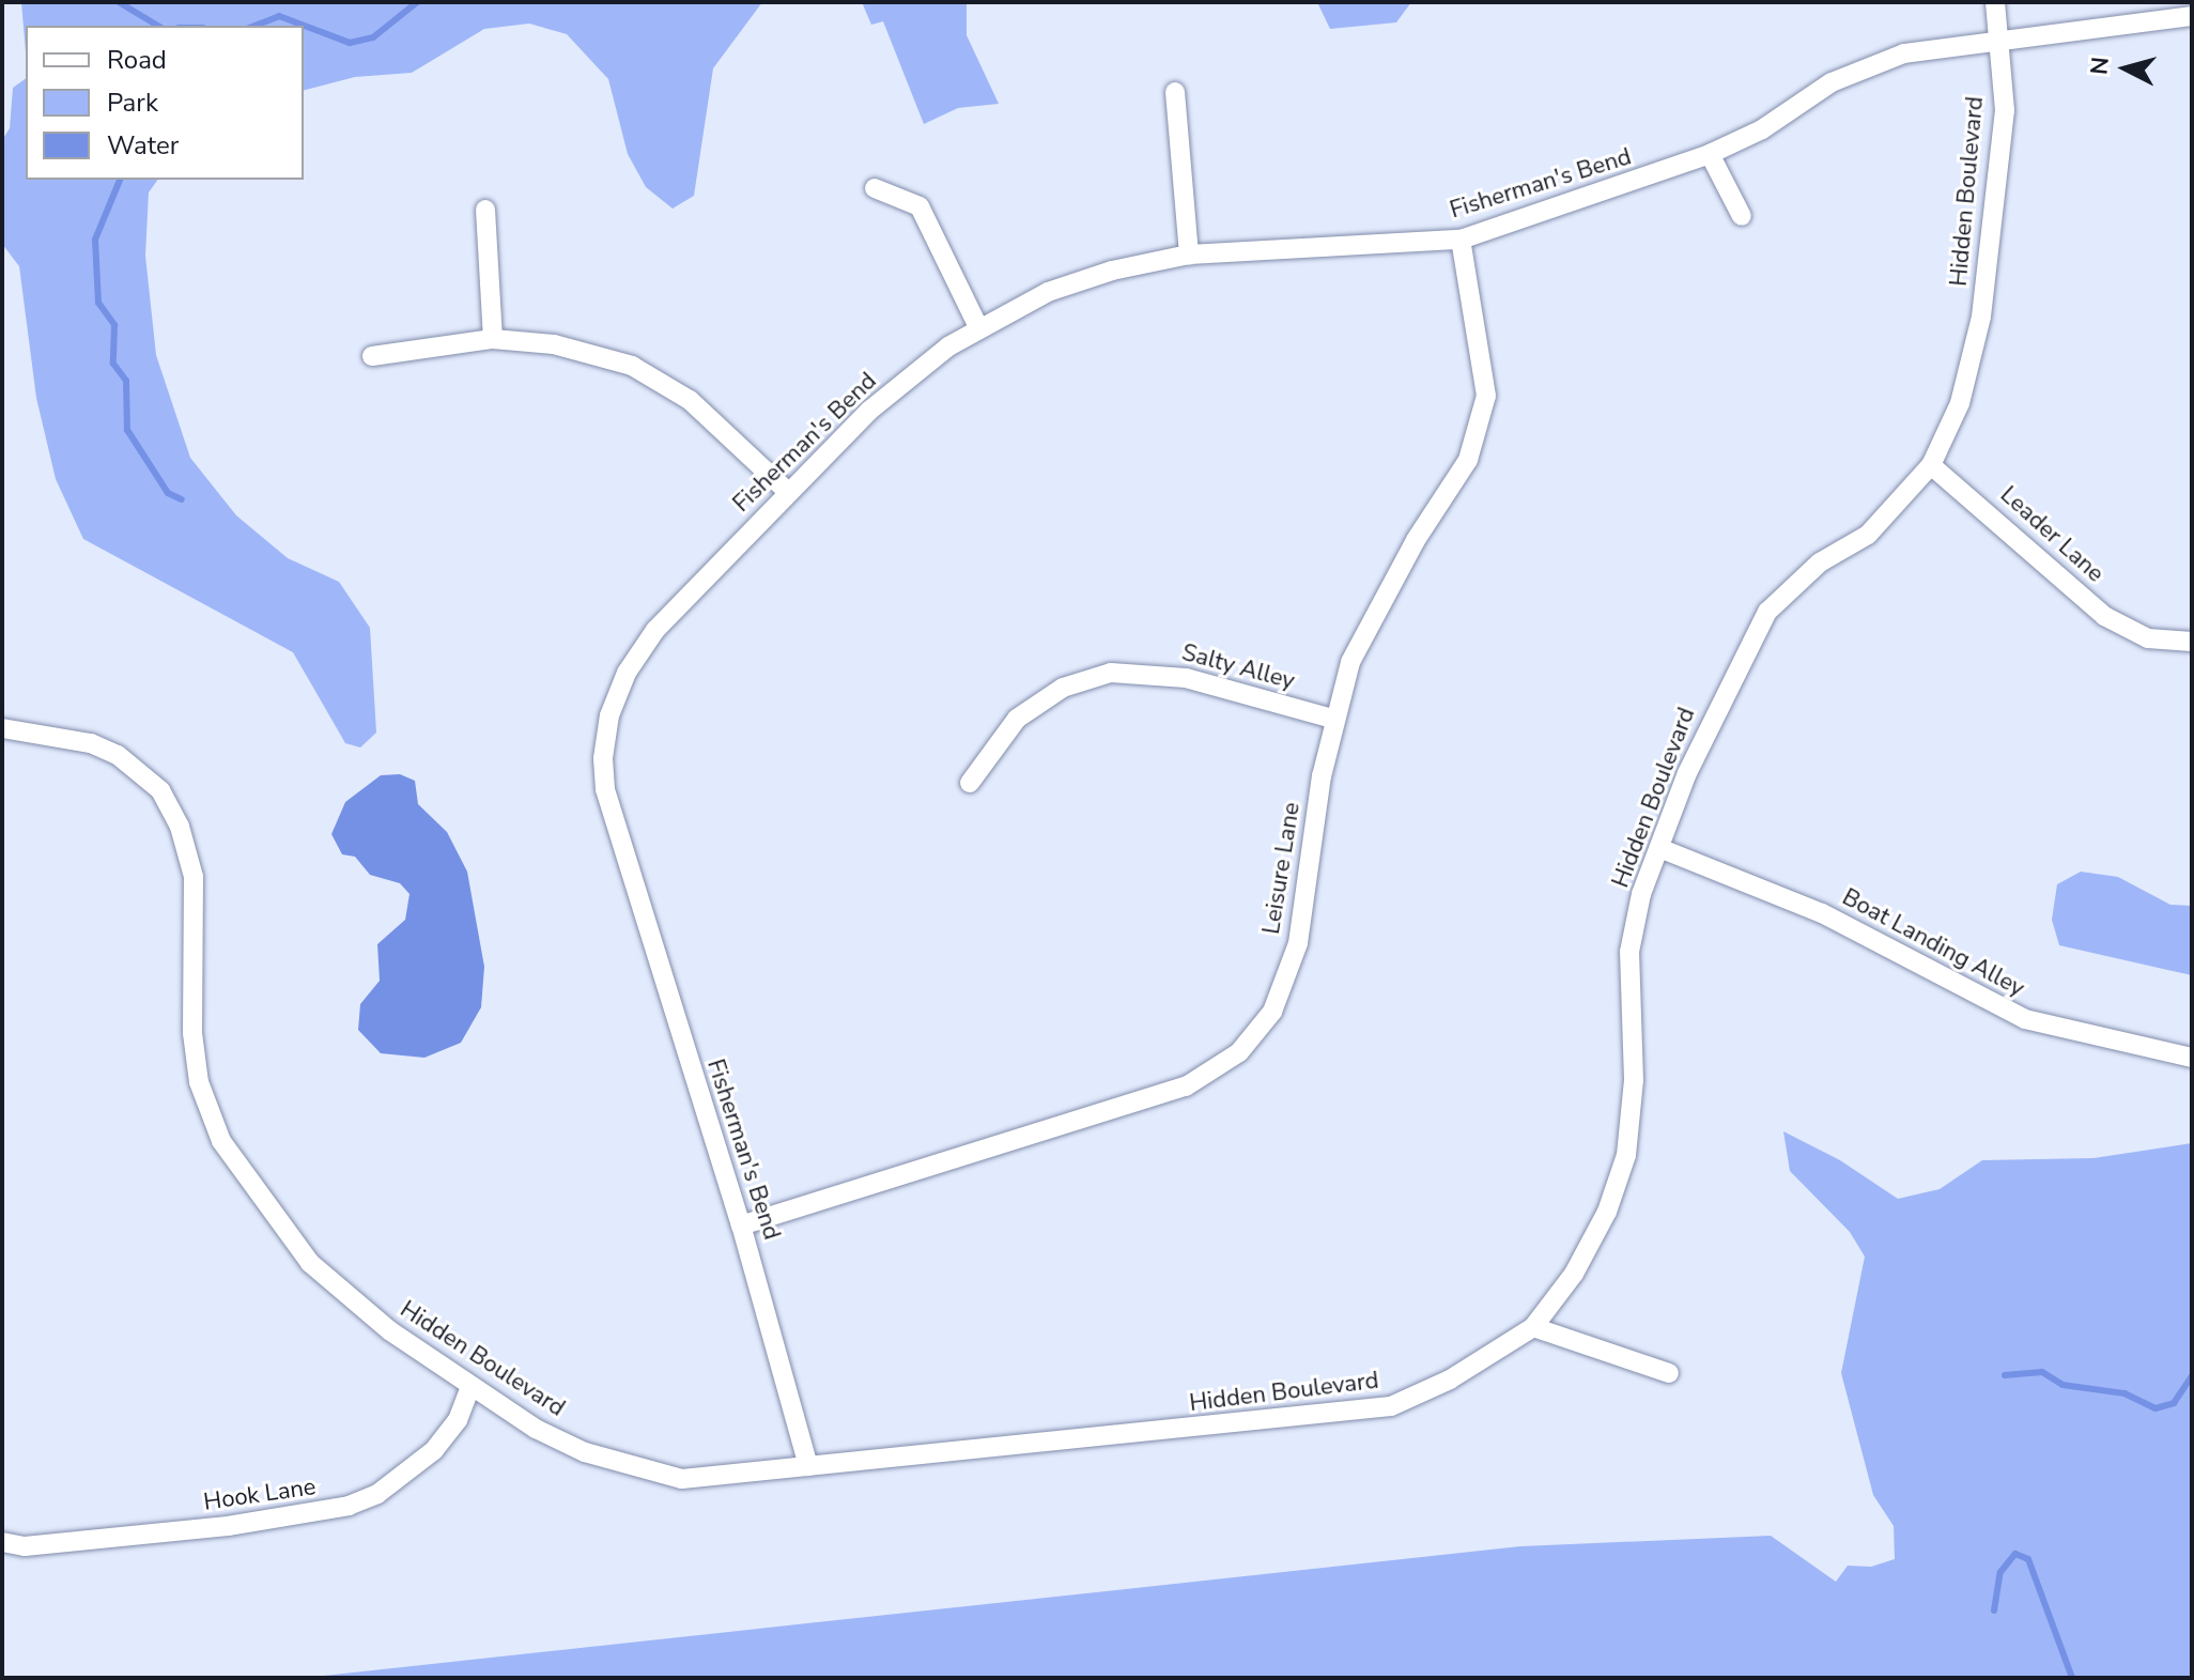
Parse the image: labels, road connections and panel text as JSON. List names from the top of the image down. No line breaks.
{"streets":{"street":["Fisherman's Bend","Hidden Boulevard","Leader Lane","Salty Alley","Leisure Lane","Boat Landing Alley","Hook Lane"]},"crossings":[["Fisherman's Bend","Hidden Boulevard"],["Fisherman's Bend","Leisure Lane"],["Hidden Boulevard","Leader Lane"],["Hidden Boulevard","Boat Landing Alley"],["Hidden Boulevard","Hook Lane"],["Salty Alley","Leisure Lane"]],"legend":["Road","Park","Water"],"north":"left"}
